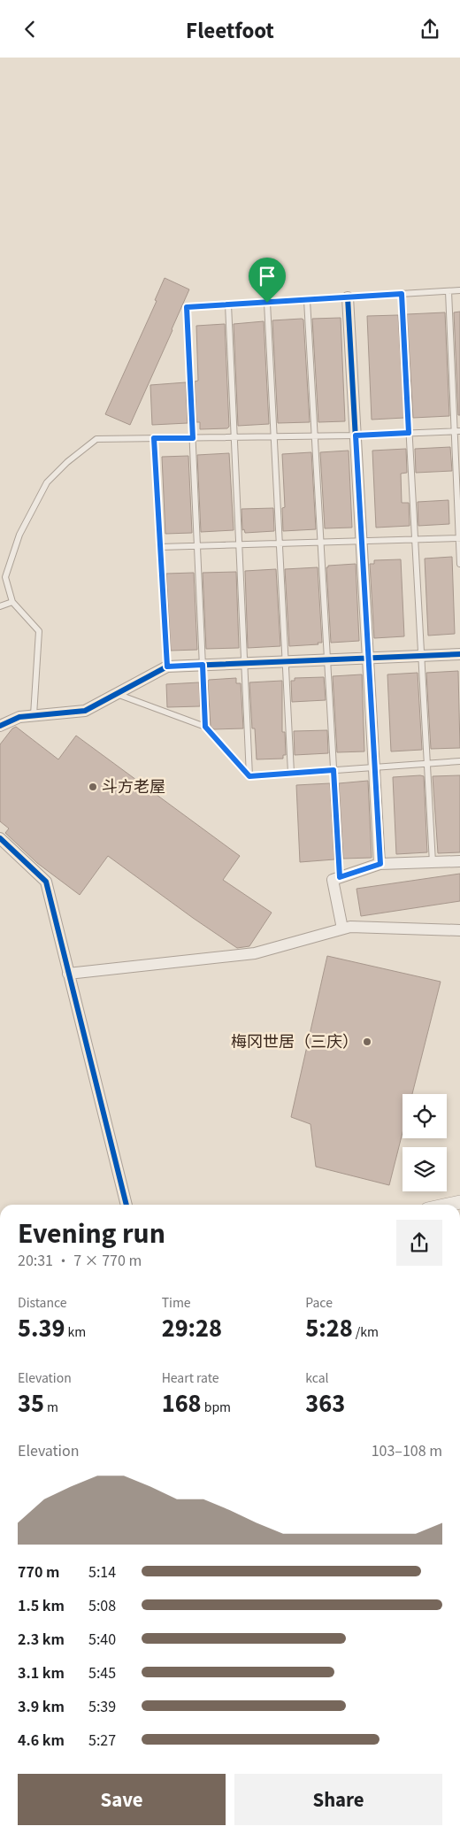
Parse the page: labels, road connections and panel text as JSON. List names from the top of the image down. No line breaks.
{"places":["斗方老屋","梅冈世居（三庆）"],"page":{"header":"Fleetfoot","heading":["Evening run","20:31 · 7 × 770 m"],"stats":[["Distance","5.39 km"],["Time","29:28"],["Pace","5:28 /km"],["Elevation","35 m"],["Heart rate","168 bpm"],["kcal","363"]],"chart":["Elevation","103–108 m"],"list":[{"name":"770 m","note":"5:14"},{"name":"1.5 km","note":"5:08"},{"name":"2.3 km","note":"5:40"},{"name":"3.1 km","note":"5:45"},{"name":"3.9 km","note":"5:39"},{"name":"4.6 km","note":"5:27"}],"buttons":["Save","Share"]}}
